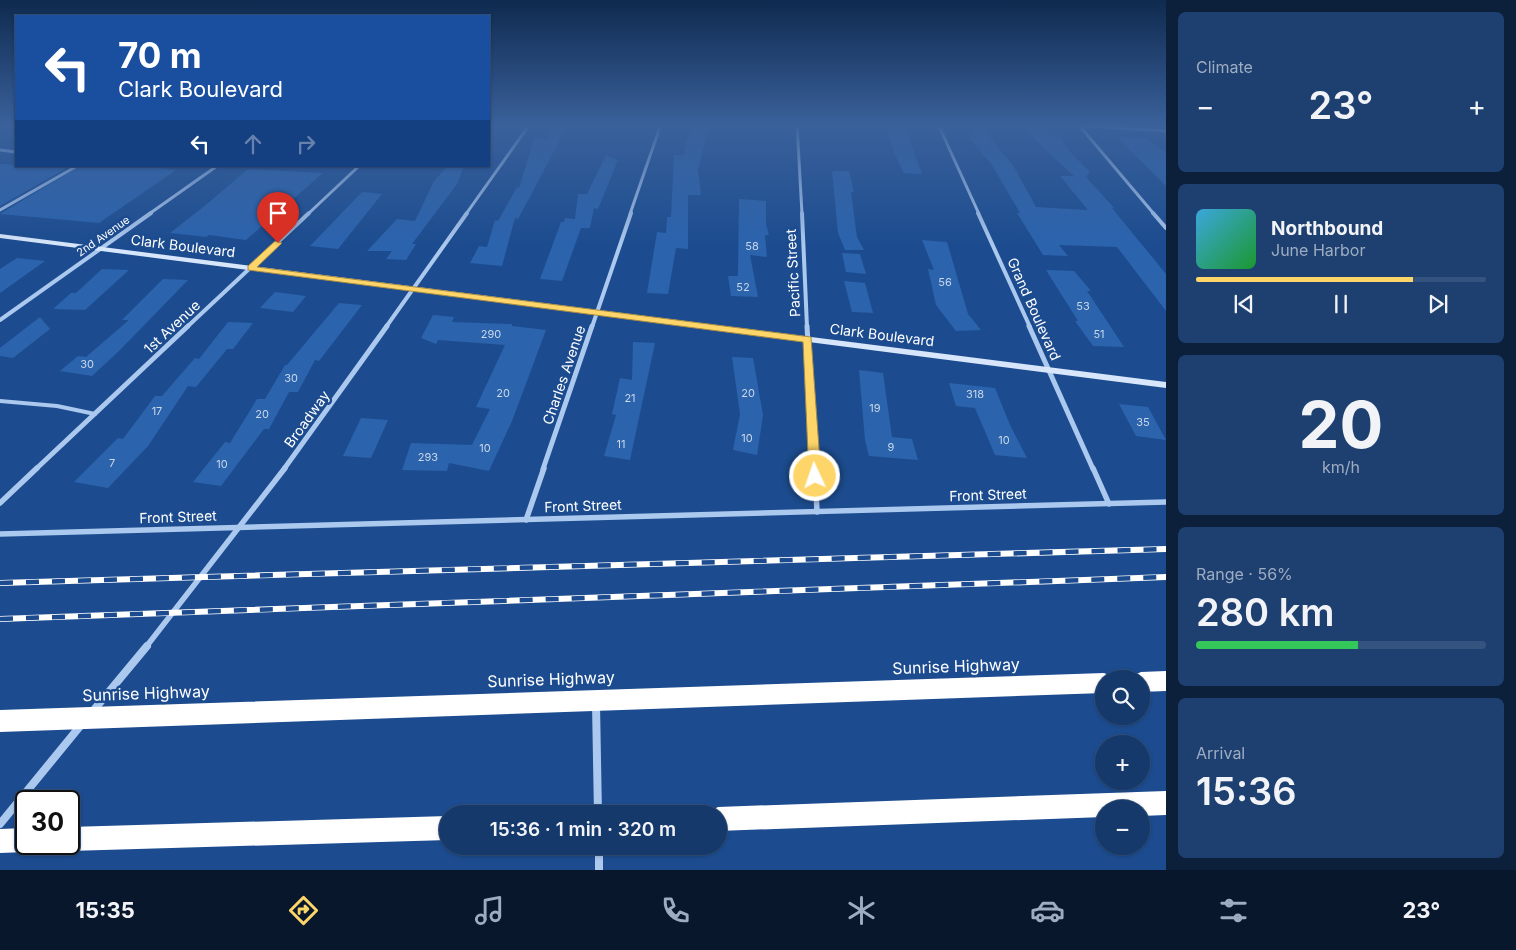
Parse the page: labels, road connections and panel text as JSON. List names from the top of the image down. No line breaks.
{"streets":{"highway":["Sunrise Highway"],"street":["2nd Avenue","Clark Boulevard","Pacific Street","Grand Boulevard","1st Avenue","Charles Avenue","Broadway","Front Street"]},"crossings":[["2nd Avenue","Clark Boulevard"],["Clark Boulevard","Pacific Street"],["Clark Boulevard","Grand Boulevard"],["Clark Boulevard","1st Avenue"],["Clark Boulevard","Charles Avenue"],["Clark Boulevard","Broadway"],["Pacific Street","Front Street"],["Grand Boulevard","Front Street"],["Charles Avenue","Front Street"],["Broadway","Front Street"],["Broadway","Sunrise Highway"]],"house_numbers":["58","56","52","53","290","51","30","30","20","20","318","21","19","17","20","35","10","10","11","9","10","293","7","10"],"page":{"tile":["Climate",["20","km/h"],["Range · 56%","280 km"],["Arrival","15:36"]],"turn":["70 m","Clark Boulevard"],"heat":["−","23°","+"],"song":["Northbound","June Harbor"],"map_buttons":["+","−"],"limit":"30","trip":"15:36 · 1 min · 320 m","tabs":["15:35","23°"]}}
